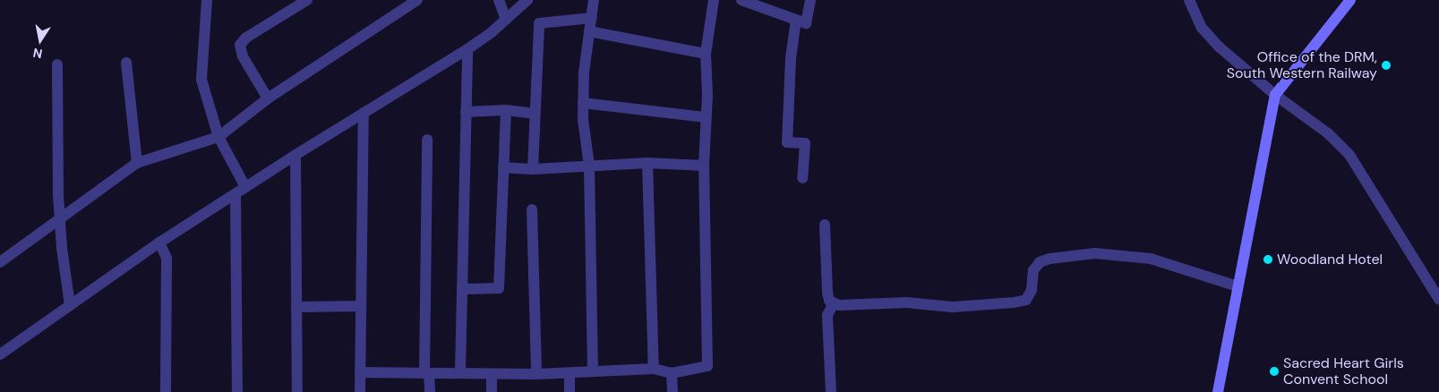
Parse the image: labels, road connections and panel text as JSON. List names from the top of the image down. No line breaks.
{"places":["Office of the DRM, South Western Railway","Woodland Hotel","Sacred Heart Girls Convent School"],"north":"bottom"}
